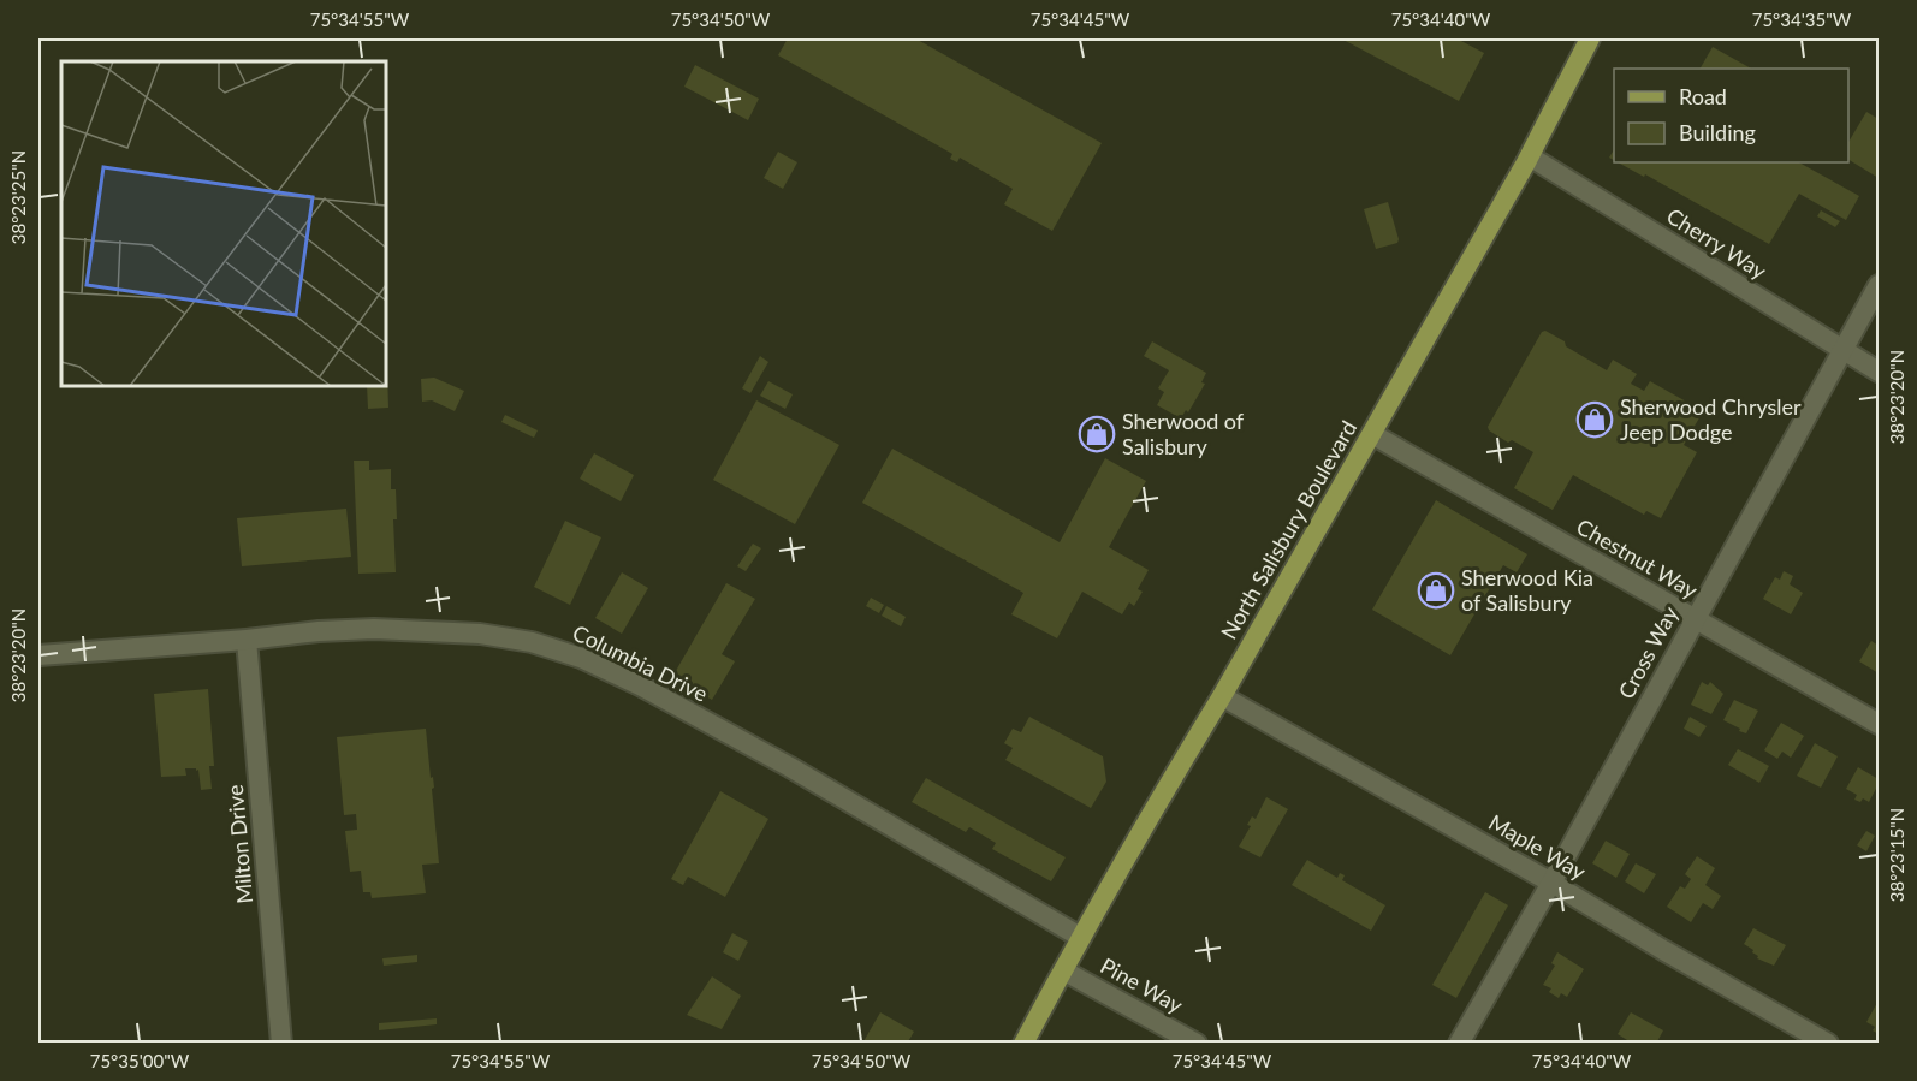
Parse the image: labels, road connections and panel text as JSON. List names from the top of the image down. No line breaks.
{"streets":{"main road":["North Salisbury Boulevard"],"street":["Cherry Way","Chestnut Way","Cross Way","Columbia Drive","Milton Drive","Maple Way","Pine Way"]},"crossings":[["Cherry Way","North Salisbury Boulevard"],["Cherry Way","Cross Way"],["North Salisbury Boulevard","Chestnut Way"],["North Salisbury Boulevard","Columbia Drive"],["North Salisbury Boulevard","Maple Way"],["North Salisbury Boulevard","Pine Way"],["Chestnut Way","Cross Way"],["Cross Way","Maple Way"],["Columbia Drive","Milton Drive"]],"places":{"shop":["Sherwood Chrysler Jeep Dodge","Sherwood of Salisbury","Sherwood Kia of Salisbury"]},"legend":["Road","Building"],"coordinates":["75°34'55\"W","75°34'50\"W","75°34'45\"W","75°34'40\"W","75°34'35\"W","38°23'25\"N","38°23'20\"N","38°23'15\"N","75°35'00\"W"]}
